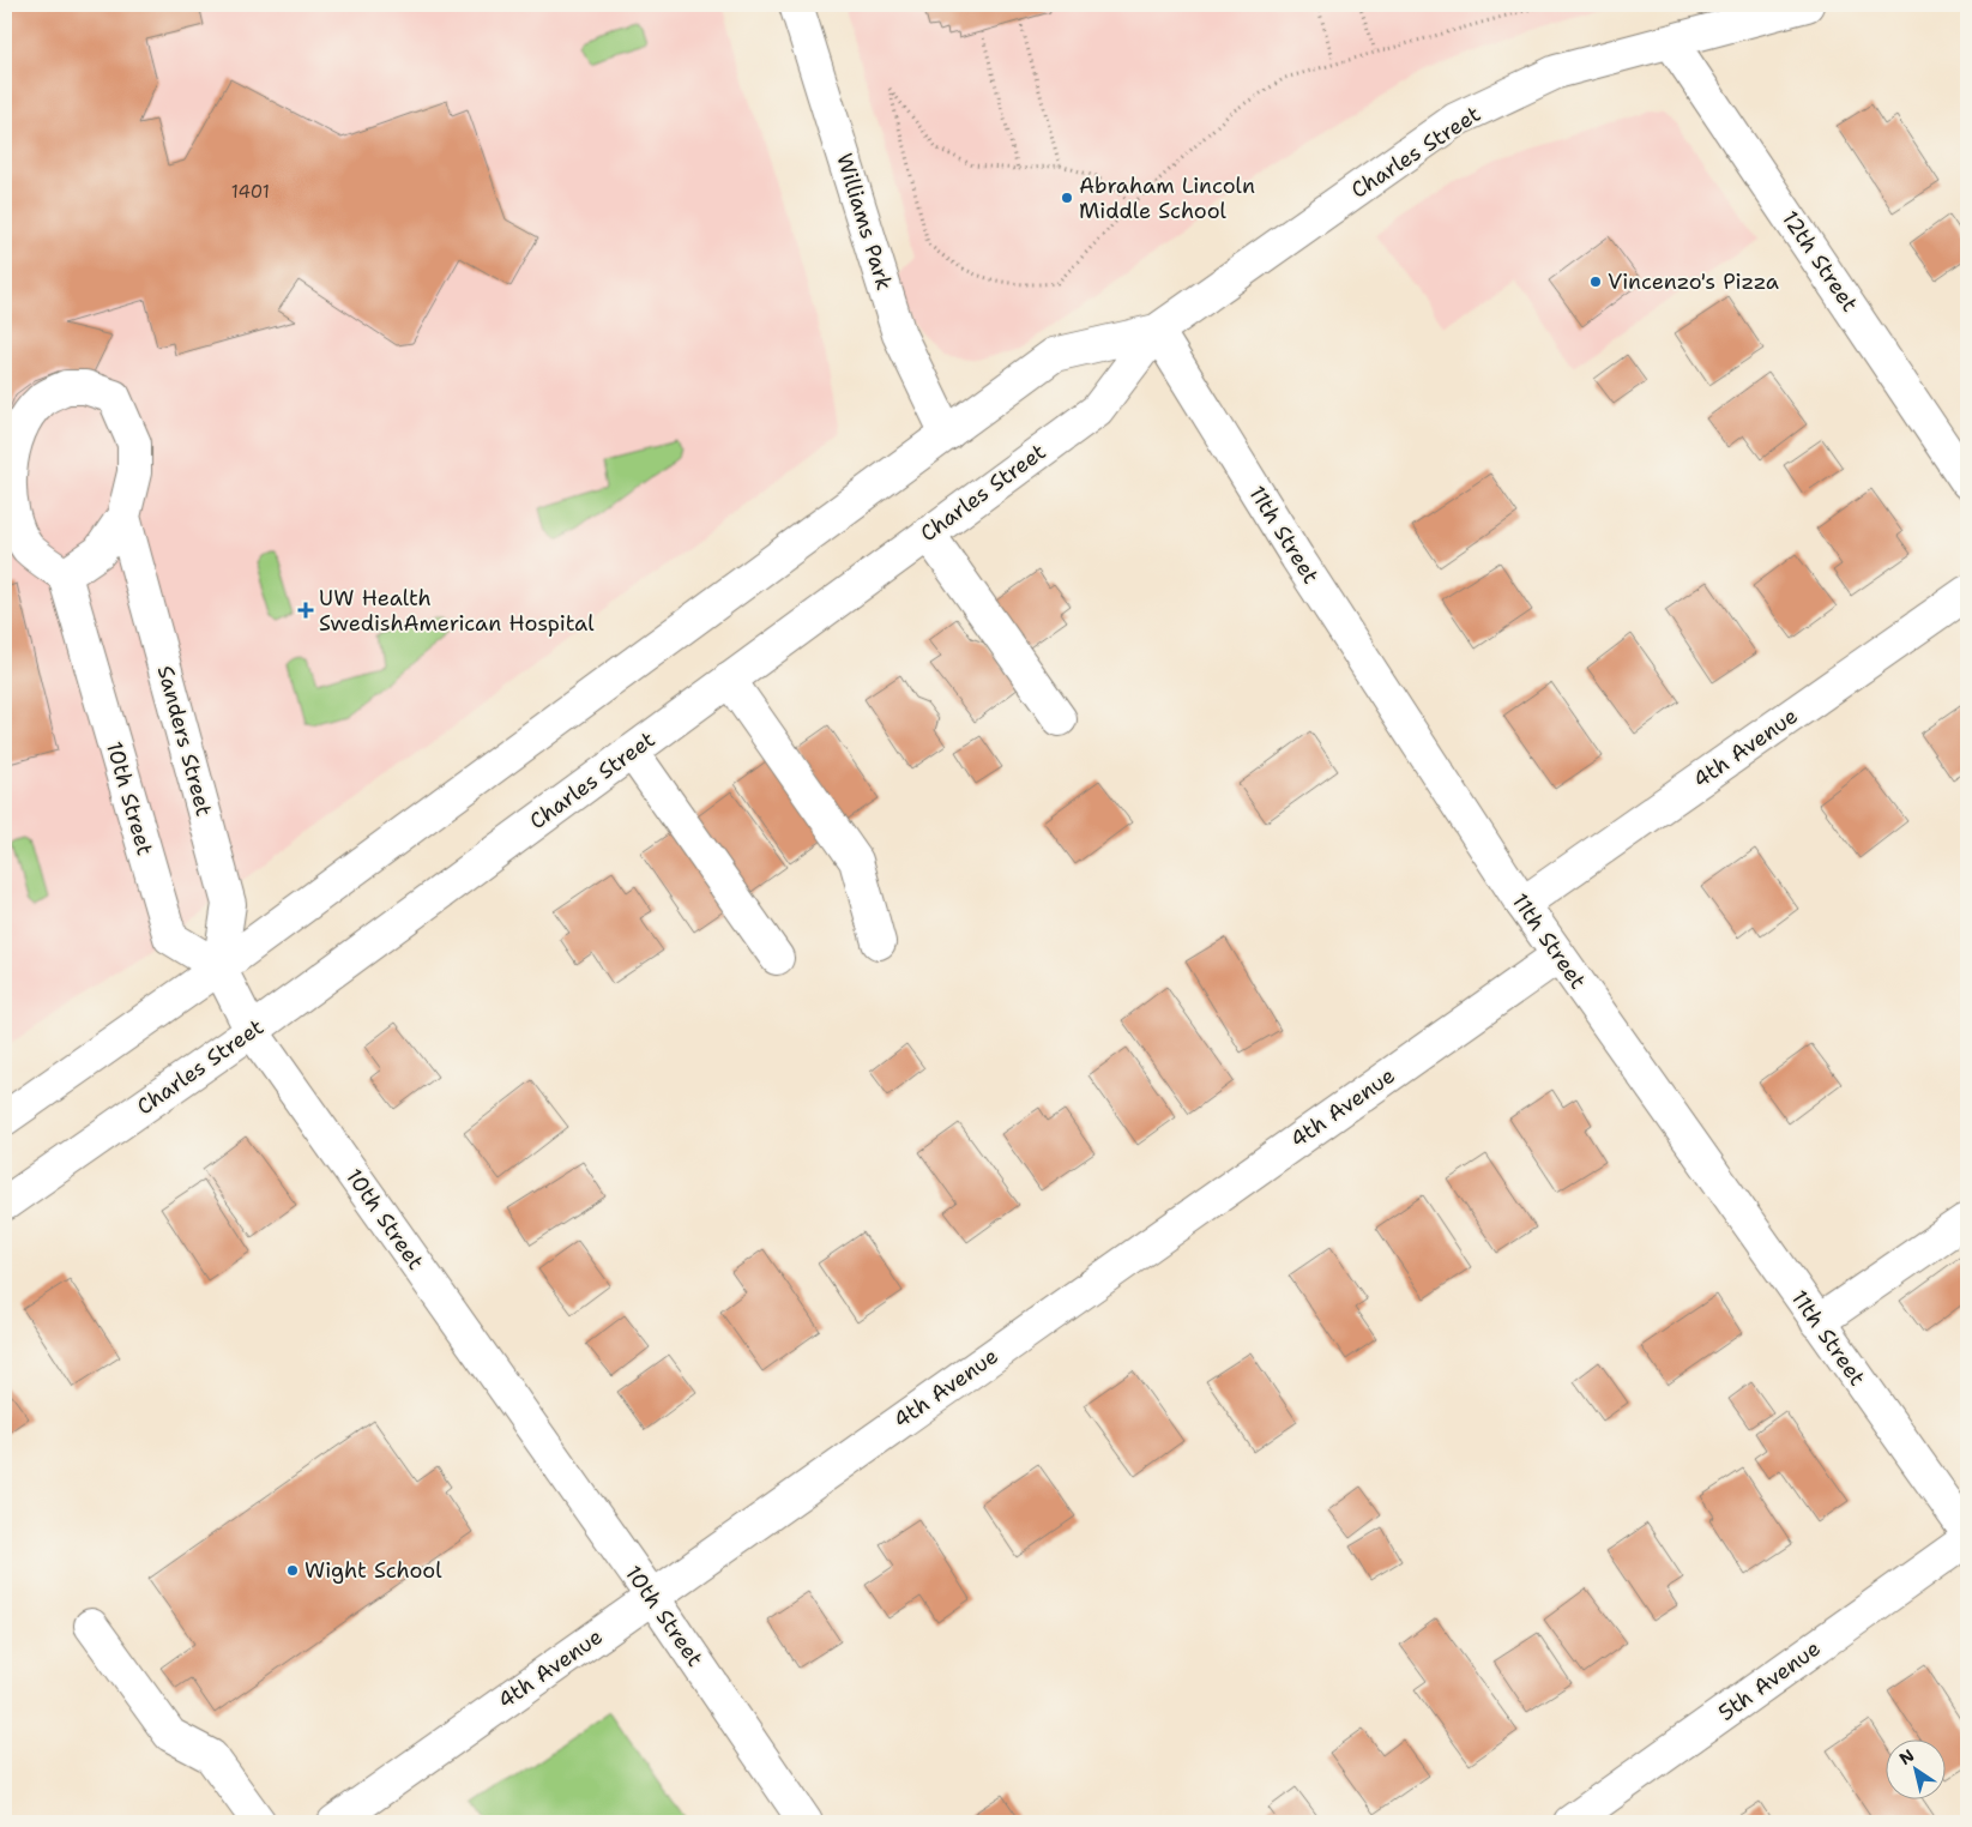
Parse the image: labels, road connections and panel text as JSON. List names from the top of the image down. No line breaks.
{"streets":{"main road":["Charles Street","Williams Park","12th Street","11th Street","Sanders Street","4th Avenue","10th Street","5th Avenue"]},"crossings":[["Charles Street","Williams Park"],["Charles Street","12th Street"],["Charles Street","11th Street"],["Charles Street","Sanders Street"],["Charles Street","10th Street"],["11th Street","4th Avenue"],["Sanders Street","10th Street"],["4th Avenue","10th Street"]],"places":{"other":["Abraham Lincoln Middle School","Vincenzo's Pizza","Wight School"],"health":["UW Health SwedishAmerican Hospital"]},"house_numbers":["1401"],"north":"top left"}
